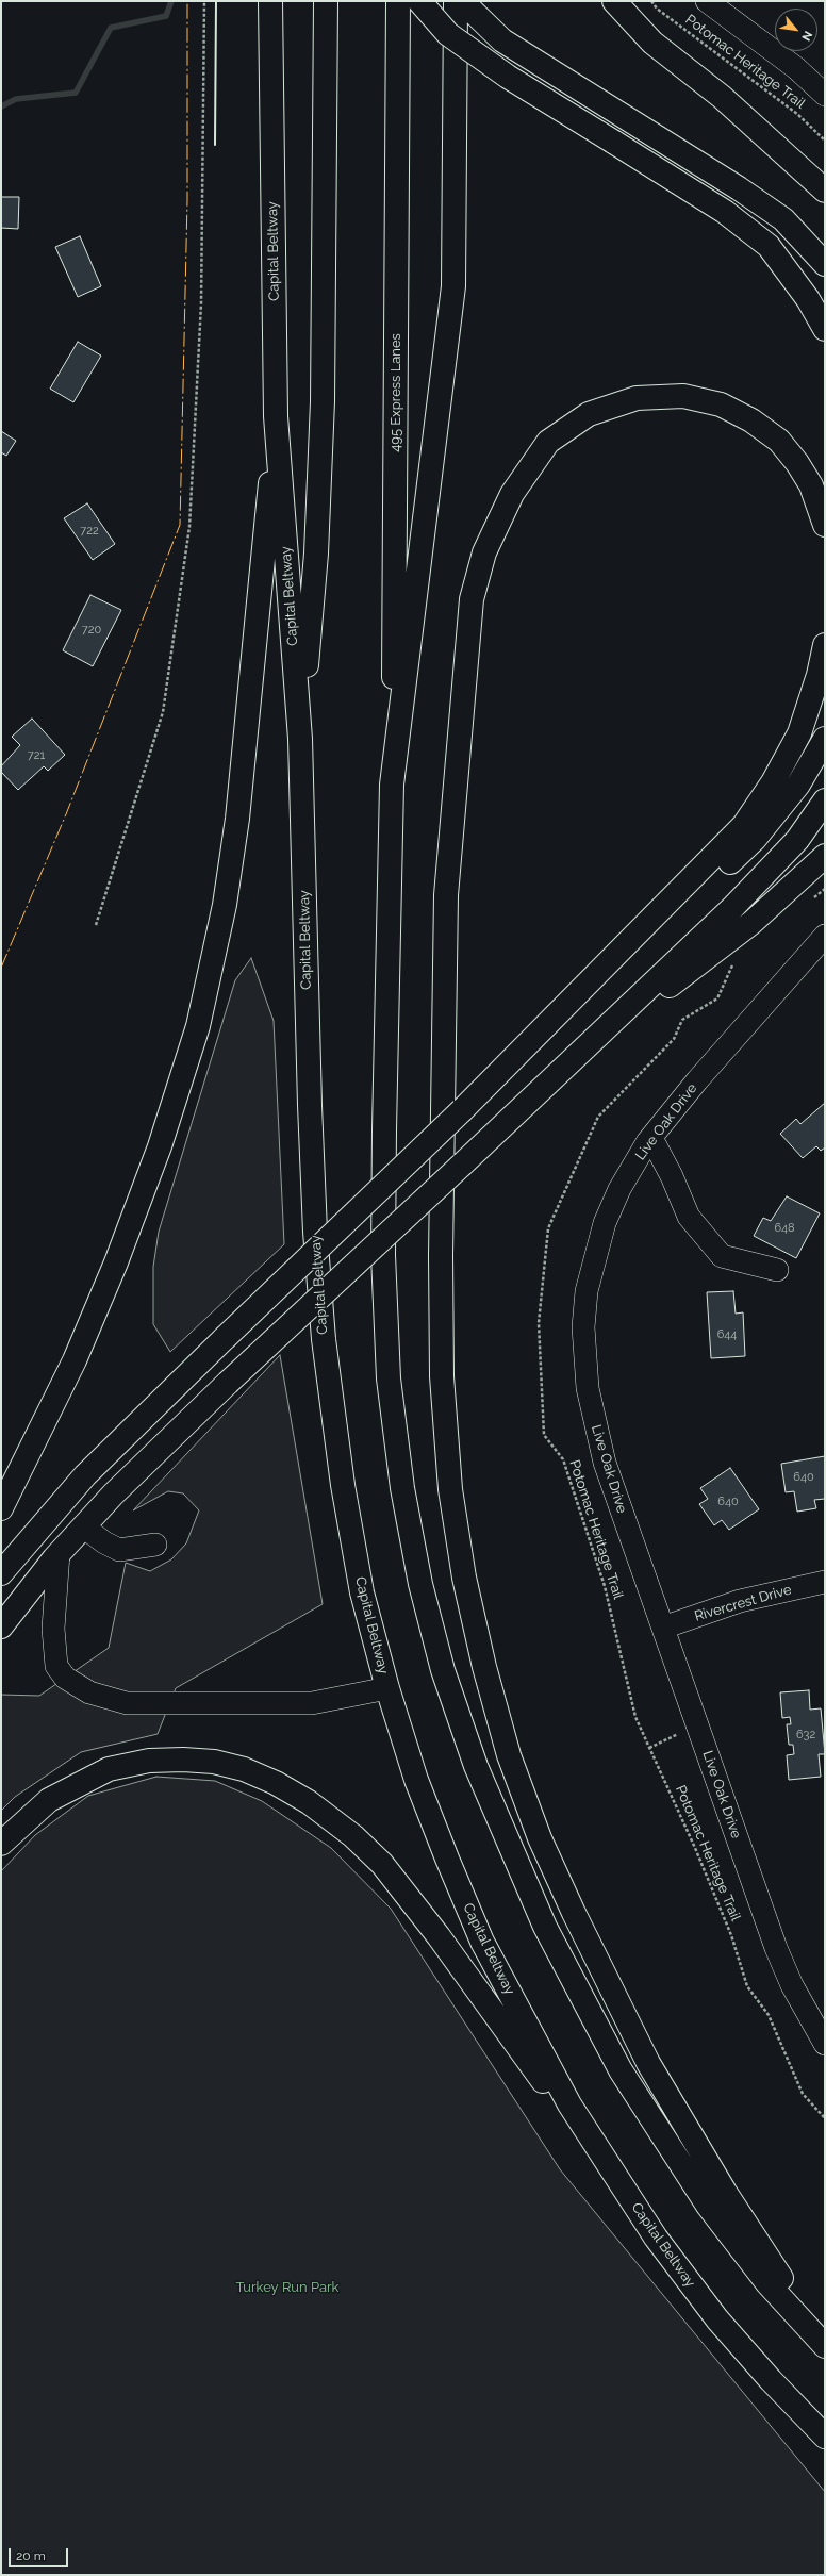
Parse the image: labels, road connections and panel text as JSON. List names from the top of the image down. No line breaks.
{"streets":{"highway":["Capital Beltway","495 Express Lanes"],"street":["Live Oak Drive","Rivercrest Drive"],"path":["Potomac Heritage Trail"]},"crossings":[["Live Oak Drive","Rivercrest Drive"]],"parks":["Turkey Run Park"],"house_numbers":["722","720","721","648","644","640","640","632"],"scale_bar":"20 m","north":"bottom right"}
